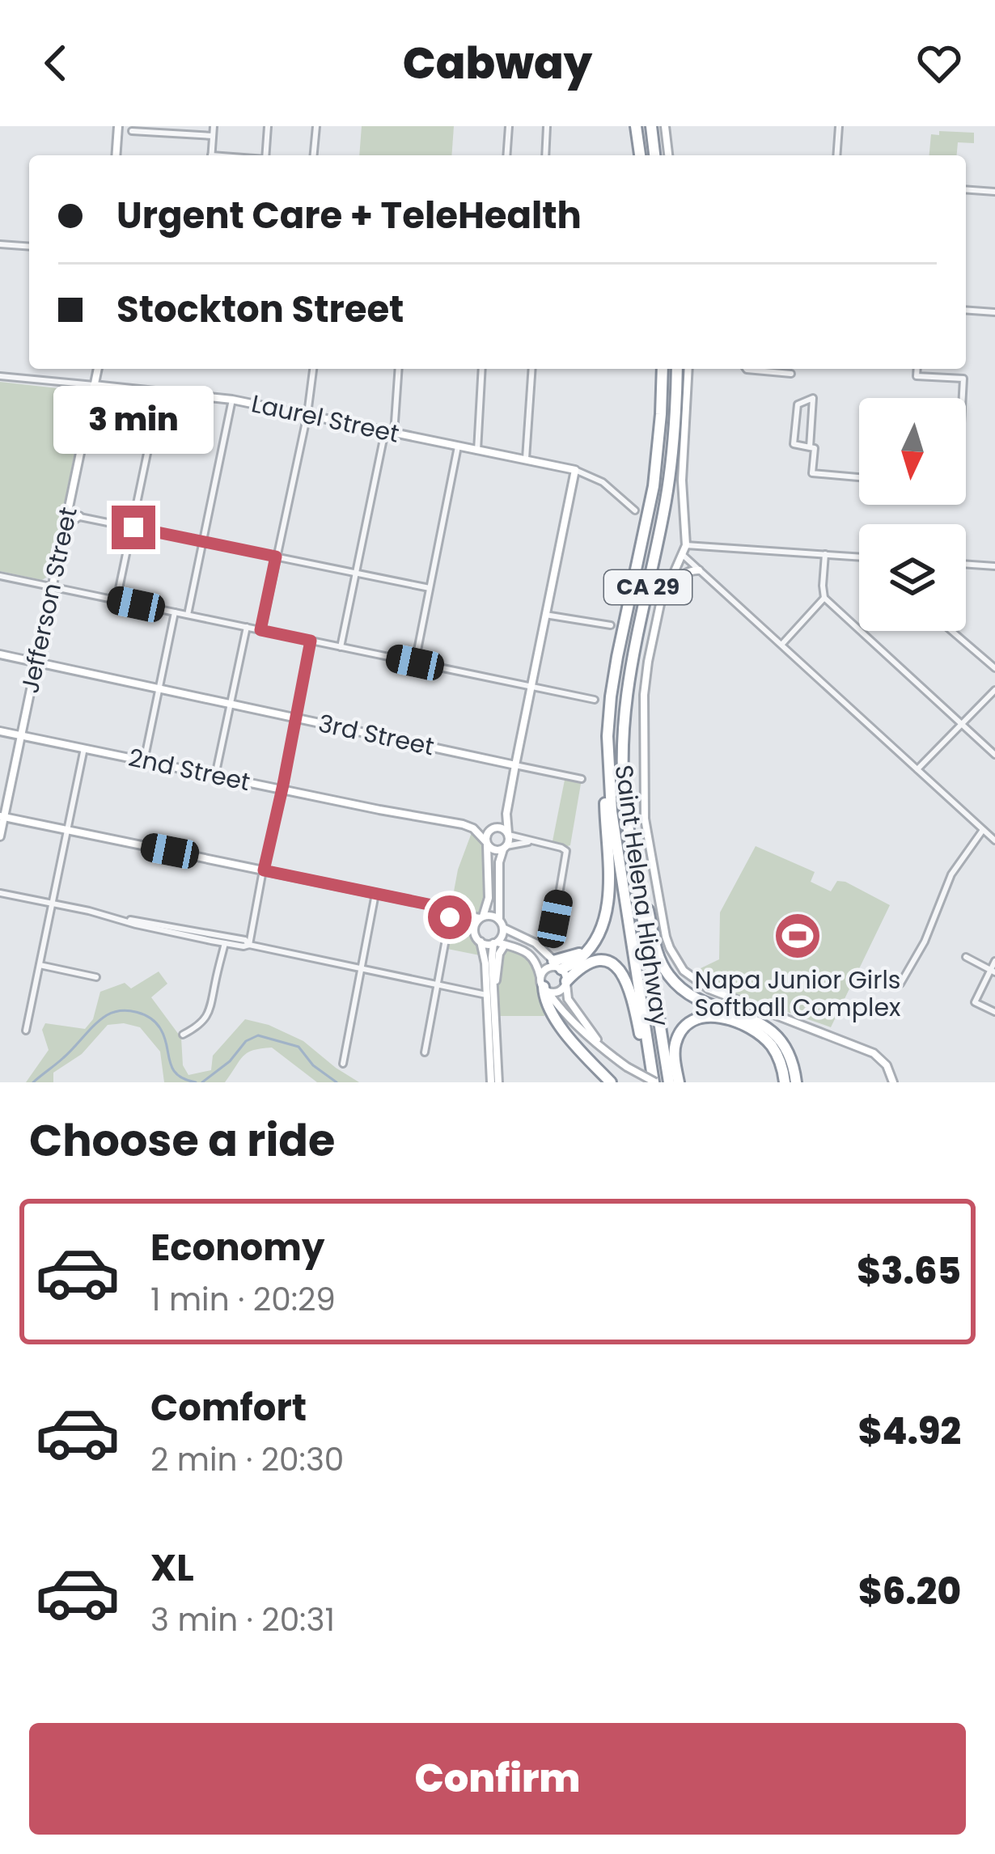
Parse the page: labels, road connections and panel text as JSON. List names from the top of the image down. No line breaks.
{"streets":{"highway":["CA 29","Saint Helena Highway"],"street":["Laurel Street","Jefferson Street","3rd Street","2nd Street"]},"crossings":[["Laurel Street","Jefferson Street"],["Jefferson Street","3rd Street"],["Jefferson Street","2nd Street"]],"places":{"sports":["Napa Junior Girls Softball Complex"]},"north":"bottom","page":{"header":"Cabway","banner":["Urgent Care + TeleHealth","Stockton Street"],"bubble":"3 min","heading":"Choose a ride","list":[{"name":"Economy","note":"1 min · 20:29","value":"$3.65"},{"name":"Comfort","note":"2 min · 20:30","value":"$4.92"},{"name":"XL","note":"3 min · 20:31","value":"$6.20"}],"buttons":"Confirm"}}
